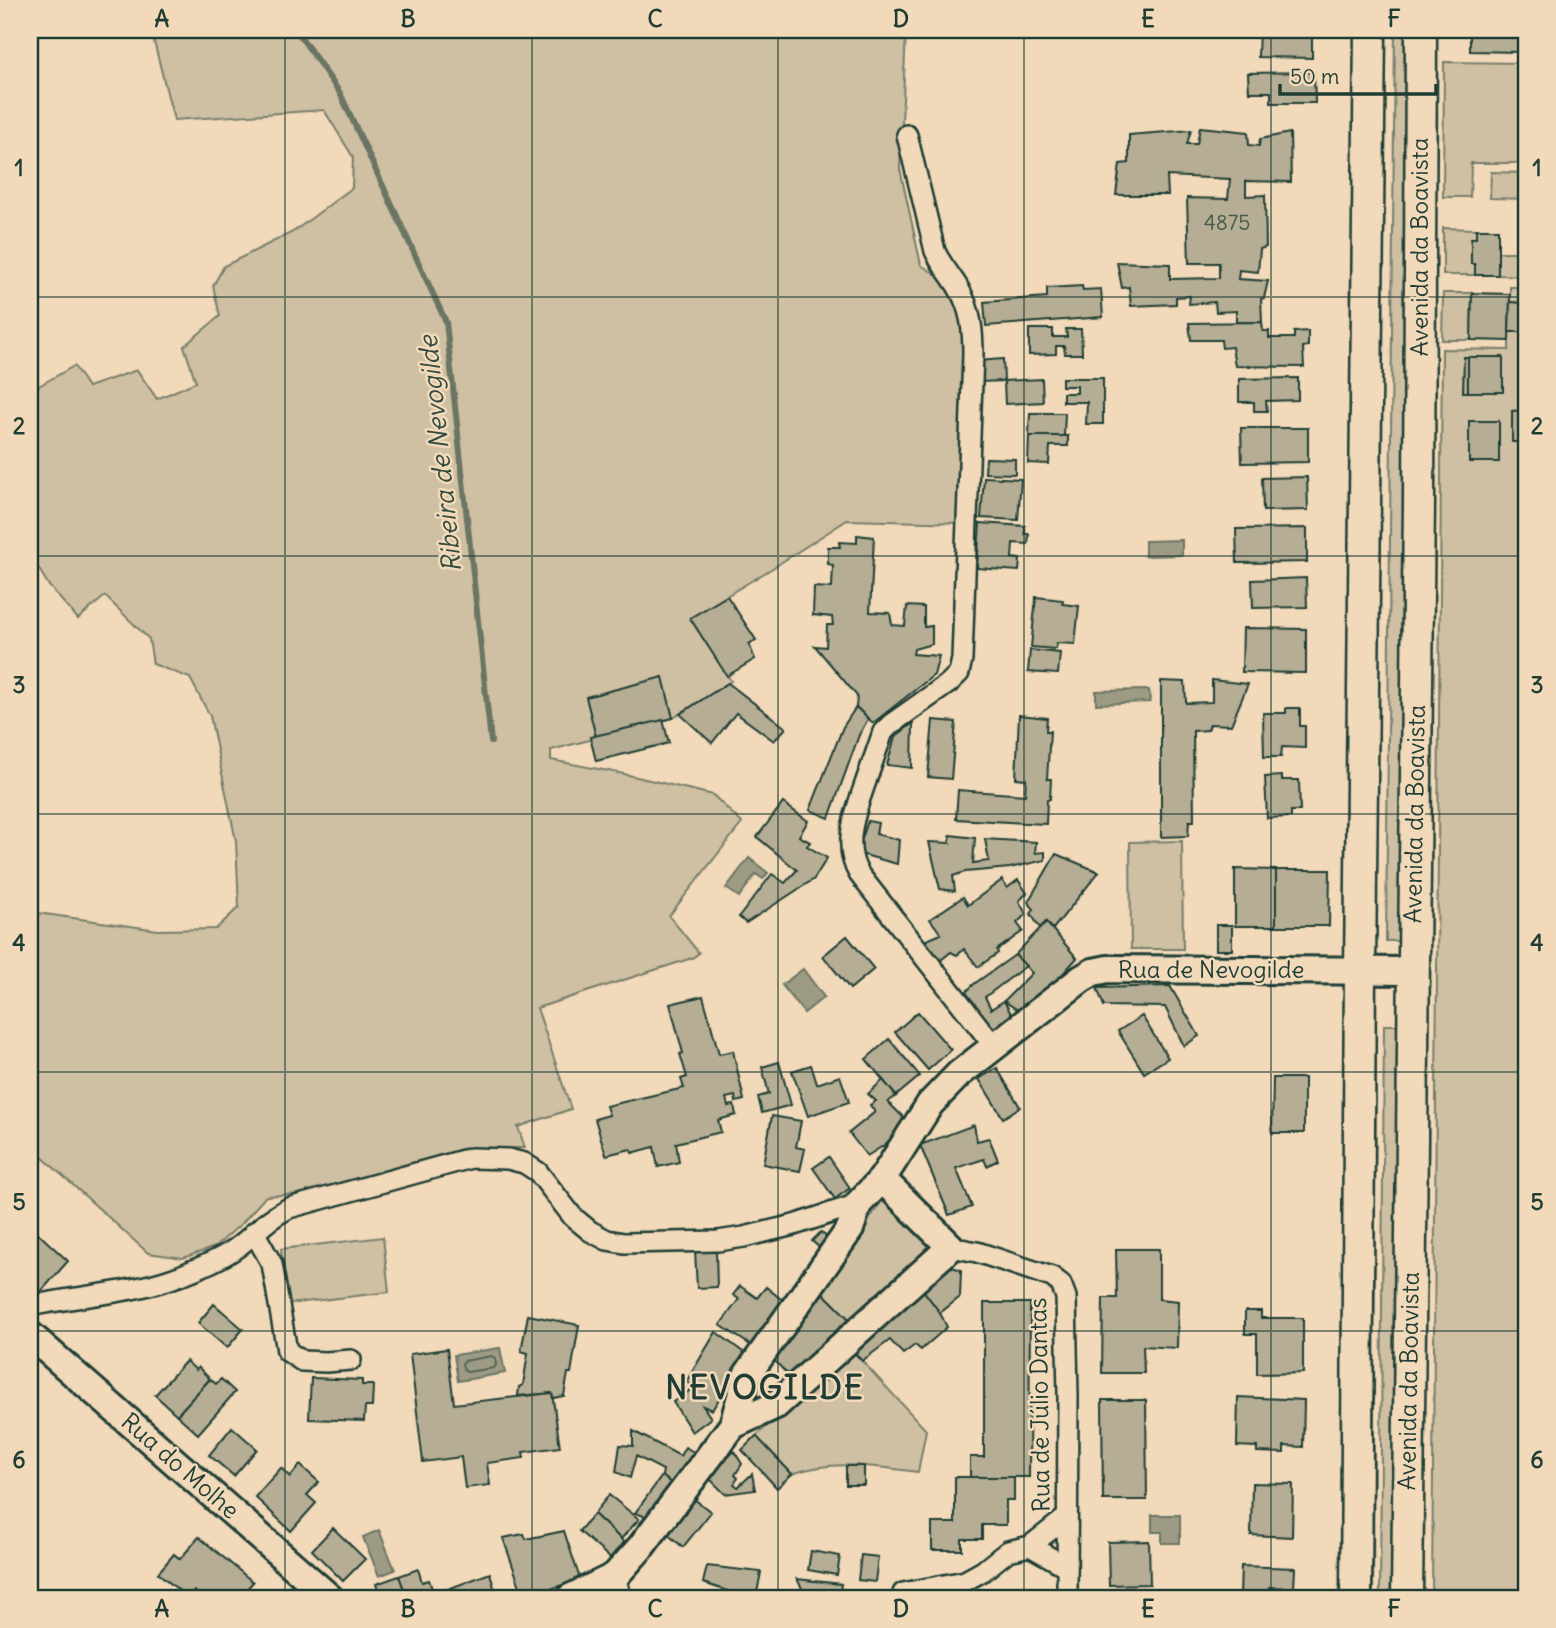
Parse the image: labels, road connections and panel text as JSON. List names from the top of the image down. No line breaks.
{"streets":{"main road":["Avenida da Boavista"],"street":["Rua de Nevogilde","Rua de Júlio Dantas","Rua do Molhe"]},"crossings":[["Avenida da Boavista","Rua de Nevogilde"]],"districts":["NEVOGILDE"],"water":["Ribeira de Nevogilde"],"house_numbers":["4875"],"scale_bar":"50 m","grid":{"columns":["A","B","C","D","E","F"],"rows":["1","2","3","4","5","6"]}}
